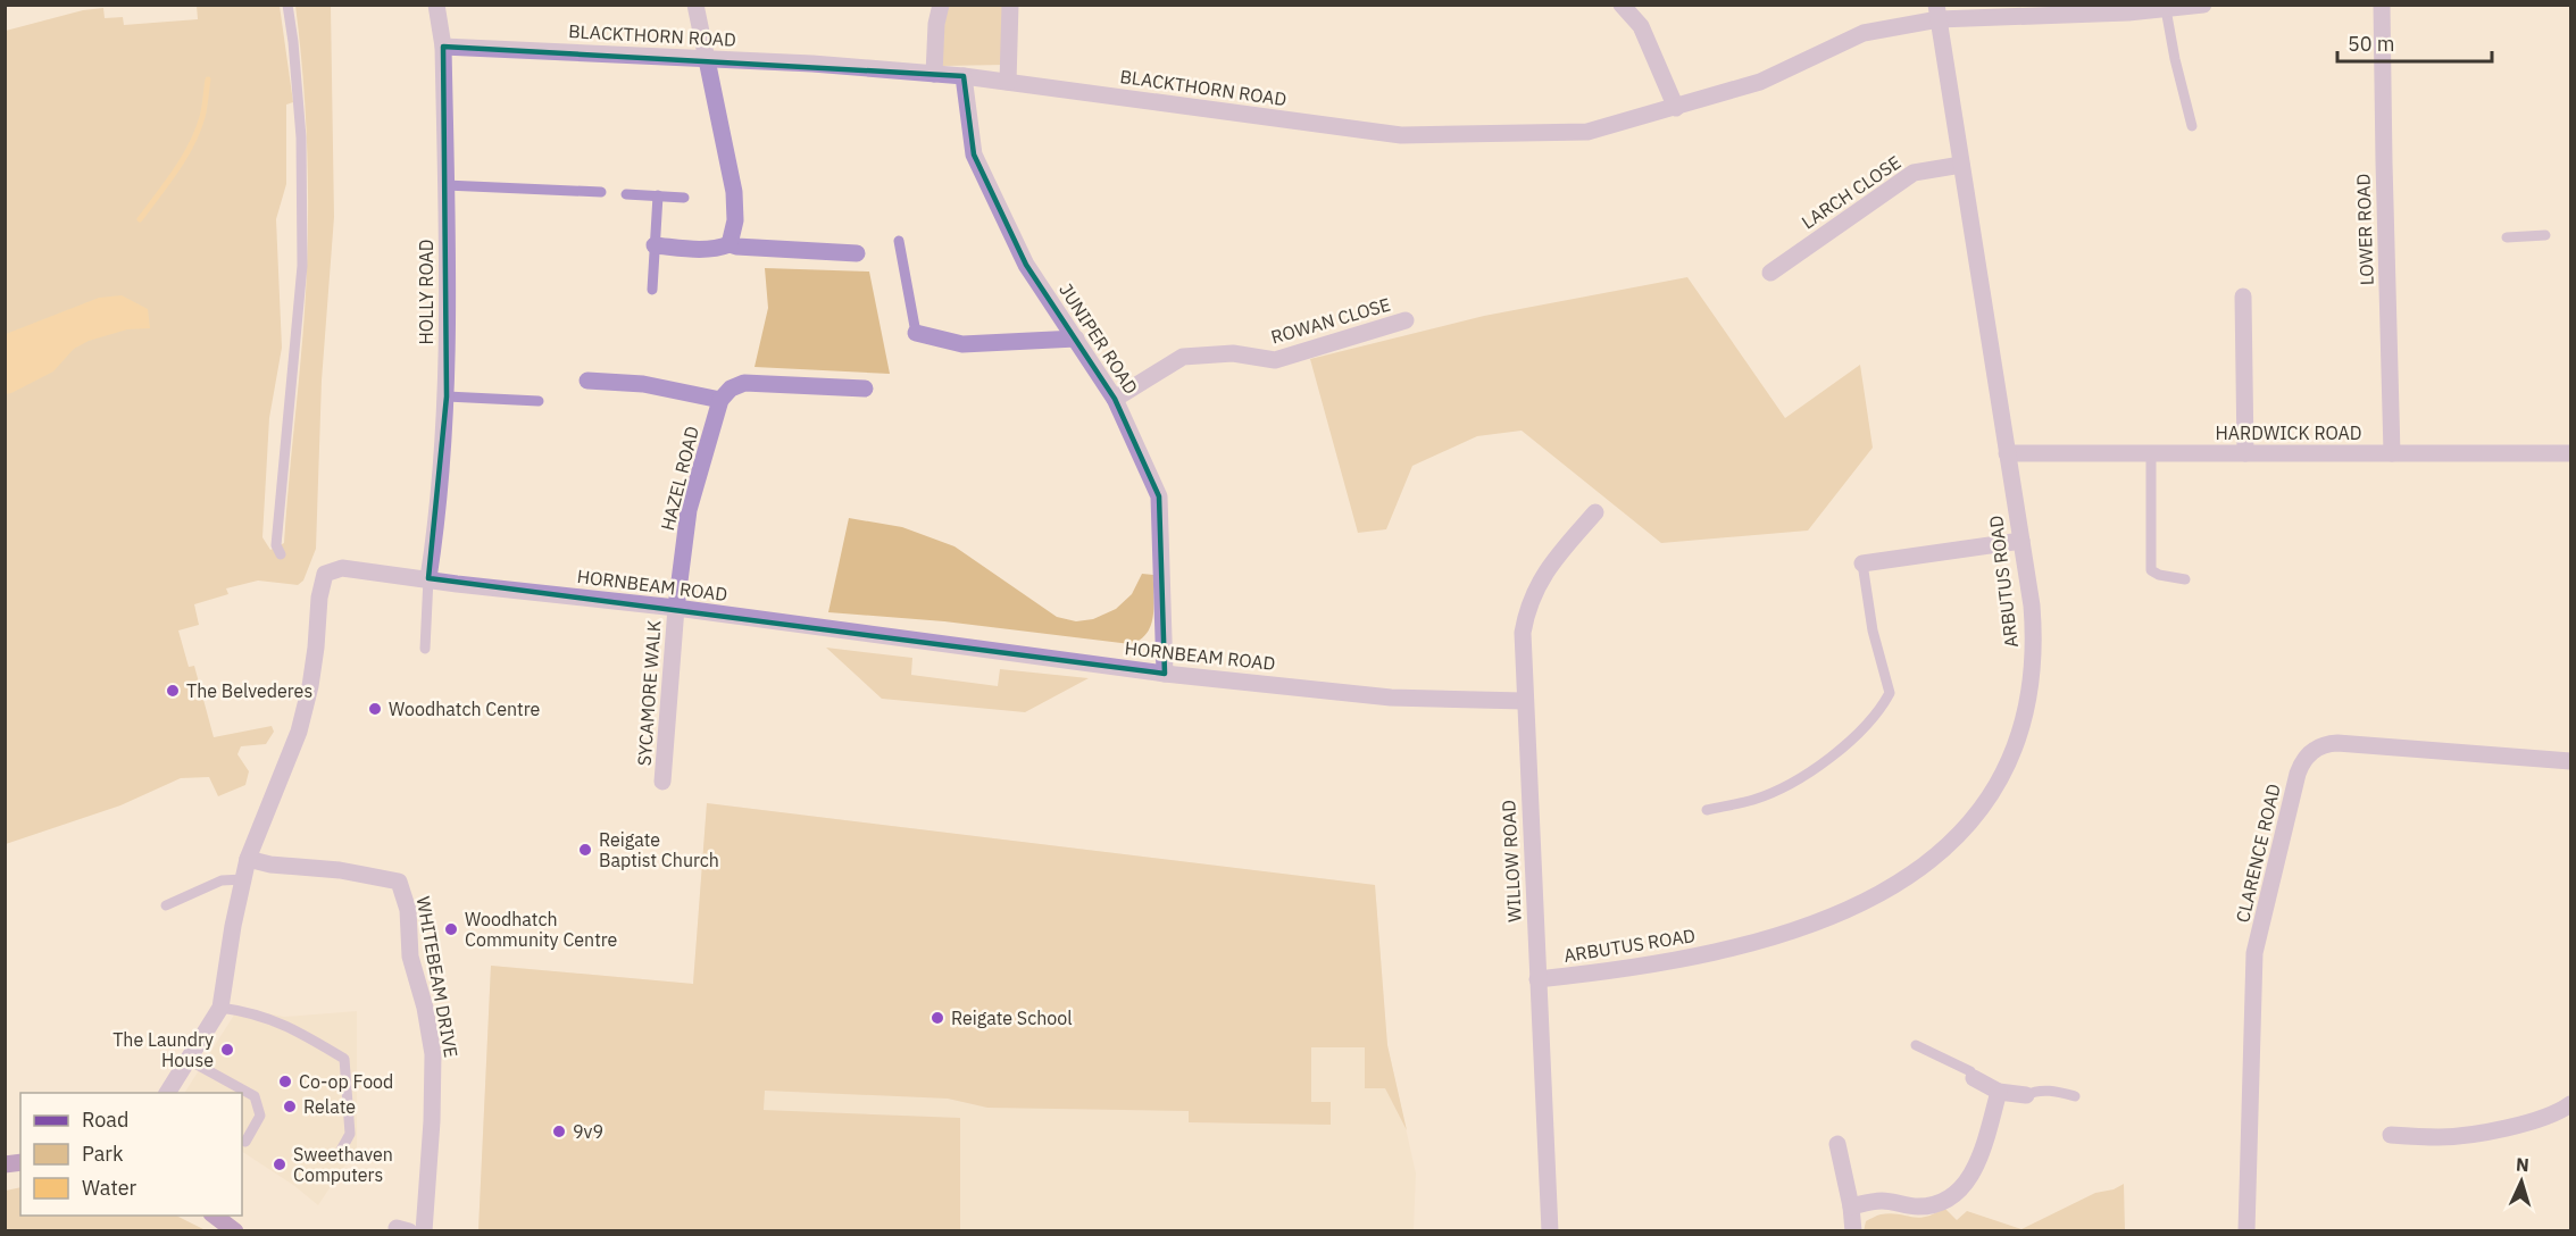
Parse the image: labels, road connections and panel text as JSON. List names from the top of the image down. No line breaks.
{"streets":{"street":["BLACKTHORN ROAD","LARCH CLOSE","LOWER ROAD","HOLLY ROAD","ROWAN CLOSE","JUNIPER ROAD","HARDWICK ROAD","HAZEL ROAD","ARBUTUS ROAD","HORNBEAM ROAD","SYCAMORE WALK","CLARENCE ROAD","WILLOW ROAD","WHITEBEAM DRIVE"]},"crossings":[["BLACKTHORN ROAD","HOLLY ROAD"],["BLACKTHORN ROAD","JUNIPER ROAD"],["BLACKTHORN ROAD","ARBUTUS ROAD"],["LARCH CLOSE","ARBUTUS ROAD"],["LOWER ROAD","HARDWICK ROAD"],["HOLLY ROAD","HORNBEAM ROAD"],["ROWAN CLOSE","JUNIPER ROAD"],["JUNIPER ROAD","HORNBEAM ROAD"],["HARDWICK ROAD","ARBUTUS ROAD"],["HAZEL ROAD","HORNBEAM ROAD"],["HAZEL ROAD","SYCAMORE WALK"],["ARBUTUS ROAD","WILLOW ROAD"],["HORNBEAM ROAD","SYCAMORE WALK"],["HORNBEAM ROAD","WILLOW ROAD"],["HORNBEAM ROAD","WHITEBEAM DRIVE"]],"places":["The Belvederes","Woodhatch Centre","Reigate Baptist Church","Woodhatch Community Centre","Reigate School","The Laundry House","Co-op Food","Relate","9v9","Sweethaven Computers"],"legend":["Road","Park","Water"],"scale_bar":"50 m","north":"top"}
